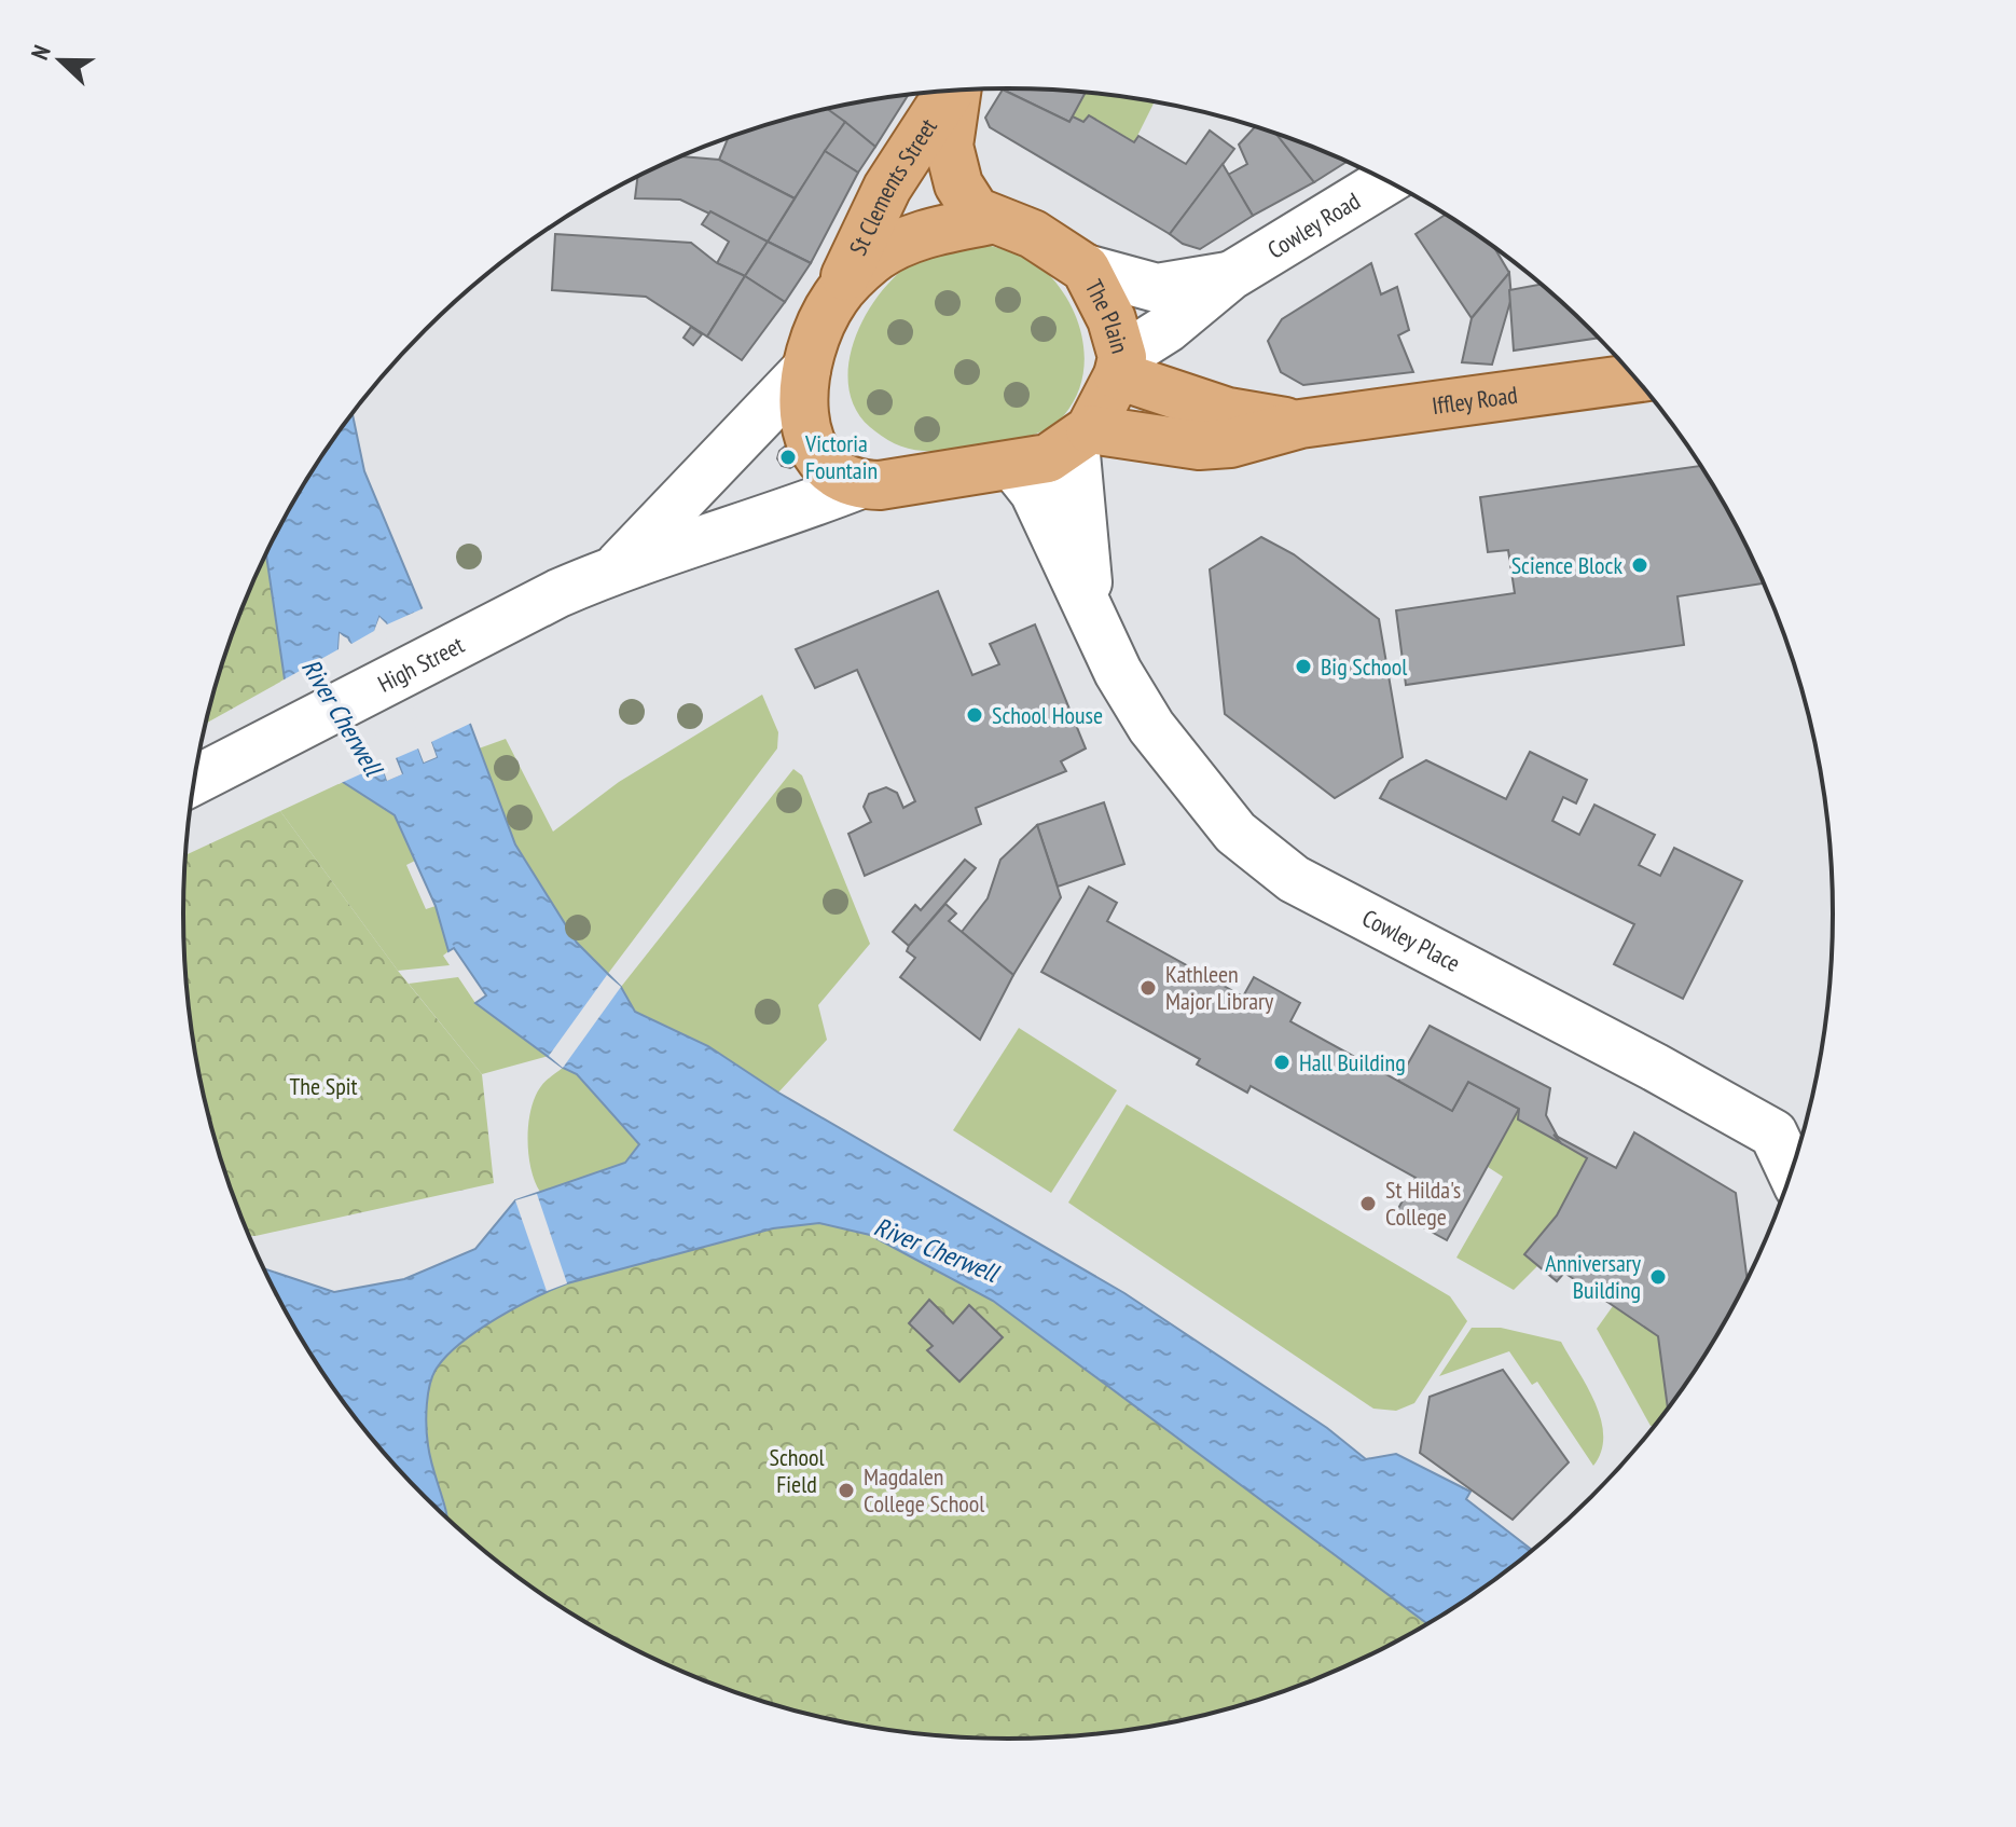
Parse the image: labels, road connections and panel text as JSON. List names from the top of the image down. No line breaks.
{"streets":{"main road":["St Clements Street","The Plain","Iffley Road"],"street":["Cowley Road","High Street","Cowley Place"]},"crossings":[["St Clements Street","Cowley Road"],["St Clements Street","The Plain"],["St Clements Street","Iffley Road"],["St Clements Street","Cowley Place"],["Cowley Road","The Plain"],["Cowley Road","Iffley Road"],["Cowley Road","Cowley Place"],["The Plain","Iffley Road"],["The Plain","High Street"],["The Plain","Cowley Place"],["Iffley Road","Cowley Place"]],"water":["River Cherwell"],"parks":["The Spit","School Field"],"places":["Victoria Fountain","Science Block","Big School","School House","Kathleen Major Library","Hall Building","St Hilda's College","Anniversary Building","Magdalen College School"],"north":"left"}
